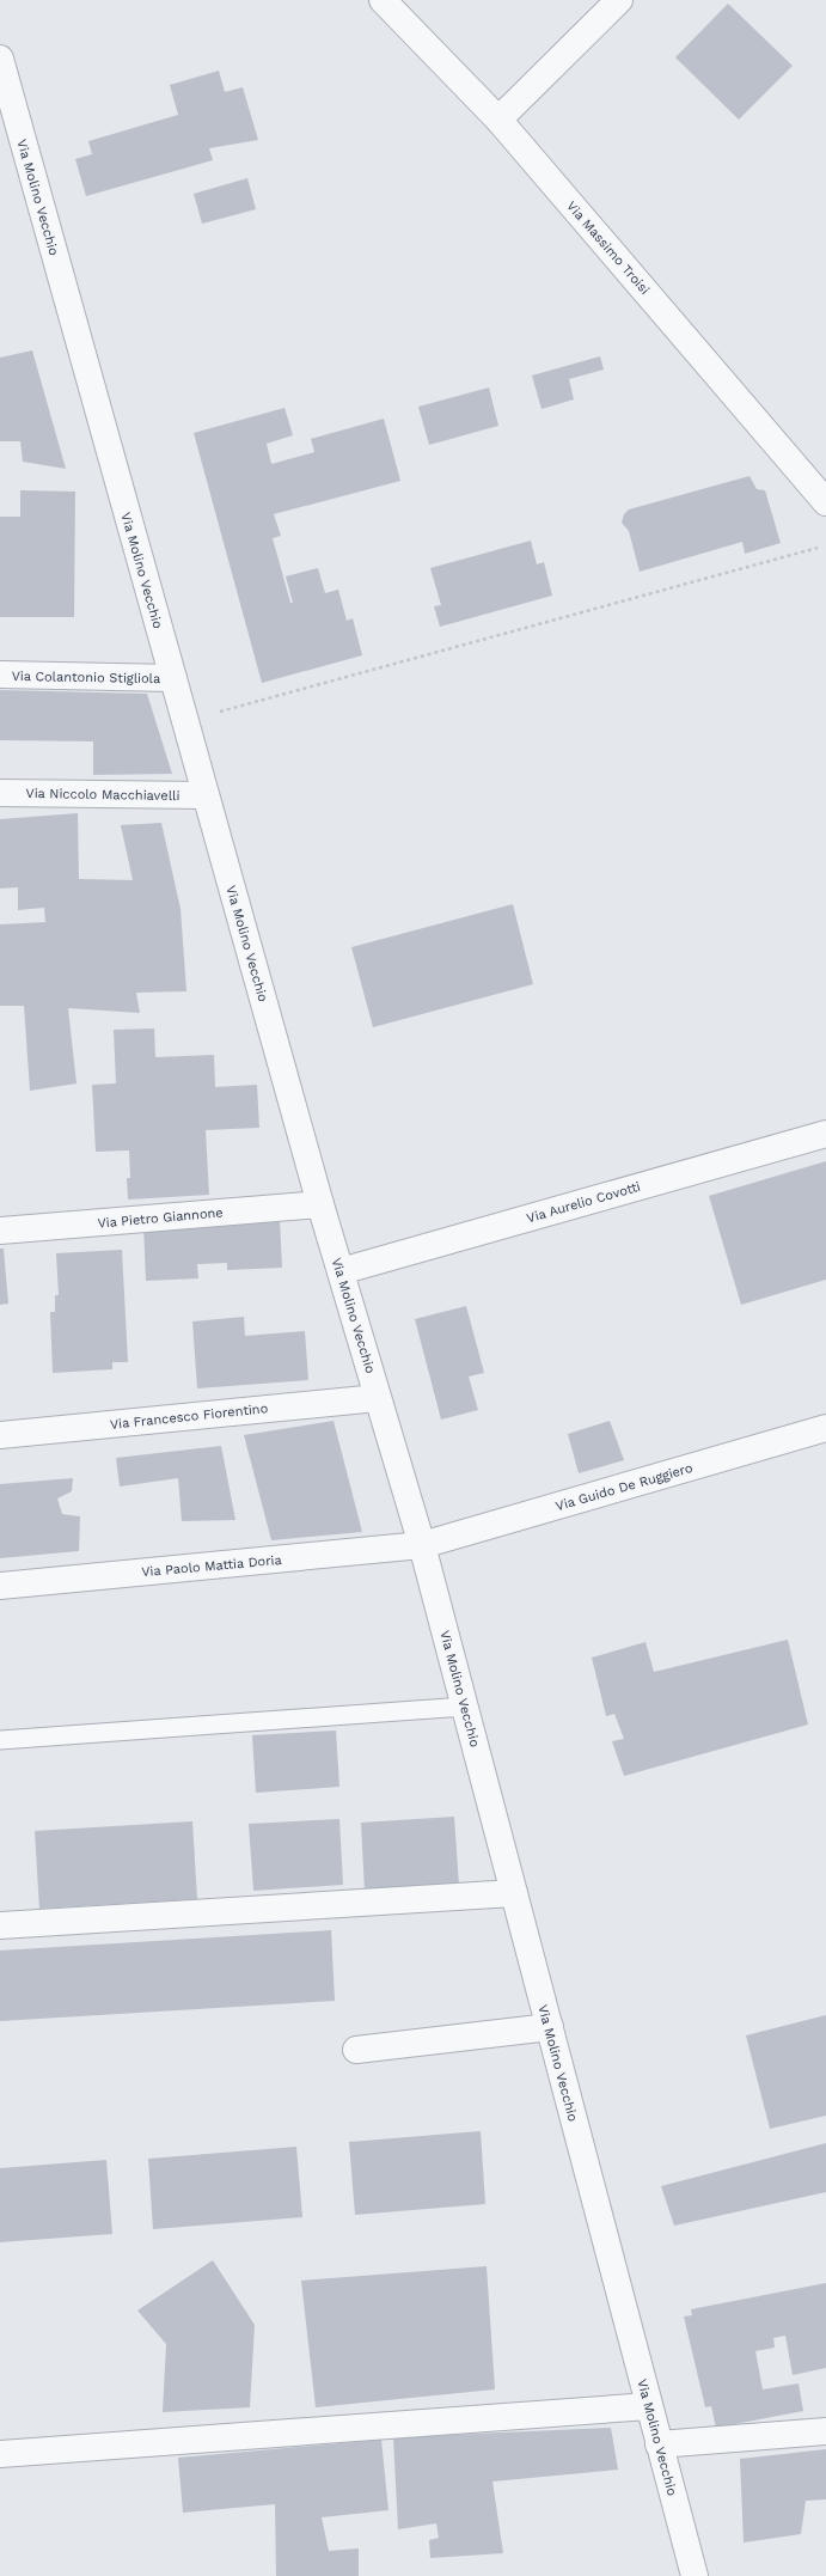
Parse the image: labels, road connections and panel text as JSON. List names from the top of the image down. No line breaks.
{"streets":{"street":["Via Molino Vecchio","Via Massimo Troisi","Via Colantonio Stigliola","Via Niccolo Macchiavelli","Via Aurelio Covotti","Via Pietro Giannone","Via Francesco Fiorentino","Via Guido De Ruggiero","Via Paolo Mattia Doria"]},"crossings":[["Via Molino Vecchio","Via Colantonio Stigliola"],["Via Molino Vecchio","Via Niccolo Macchiavelli"],["Via Molino Vecchio","Via Aurelio Covotti"],["Via Molino Vecchio","Via Pietro Giannone"],["Via Molino Vecchio","Via Francesco Fiorentino"],["Via Molino Vecchio","Via Guido De Ruggiero"],["Via Molino Vecchio","Via Paolo Mattia Doria"],["Via Guido De Ruggiero","Via Paolo Mattia Doria"]]}
